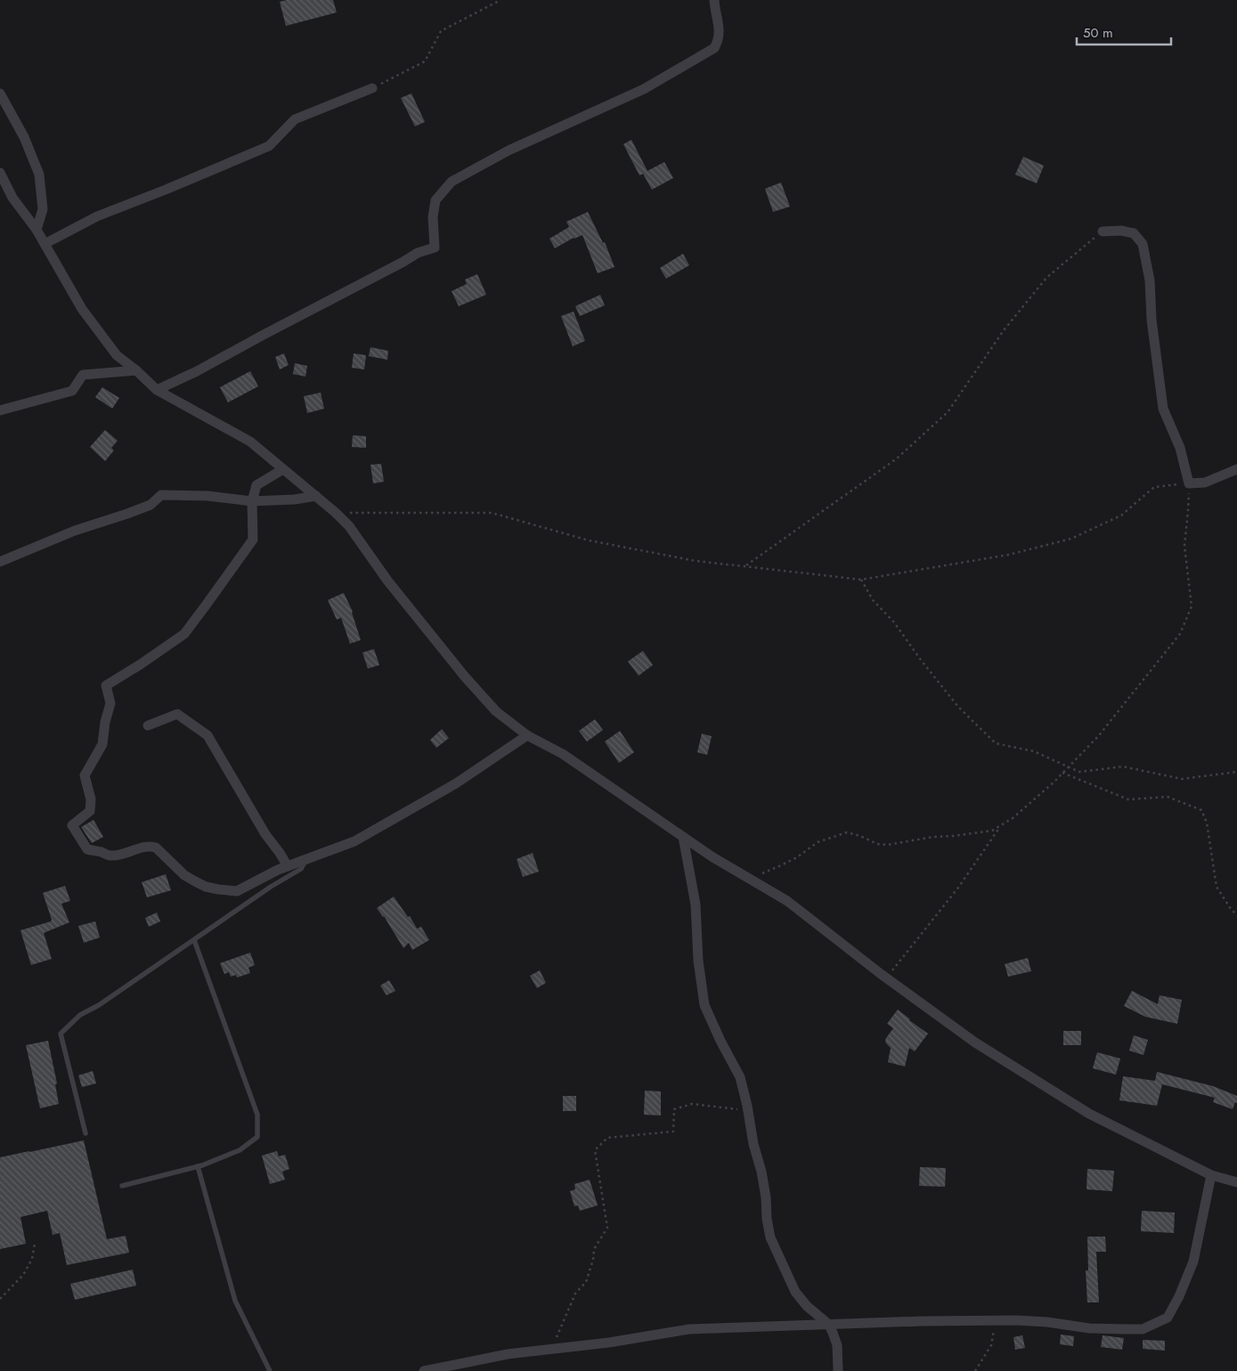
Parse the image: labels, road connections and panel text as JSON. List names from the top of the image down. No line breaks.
{"scale_bar":"50 m"}
